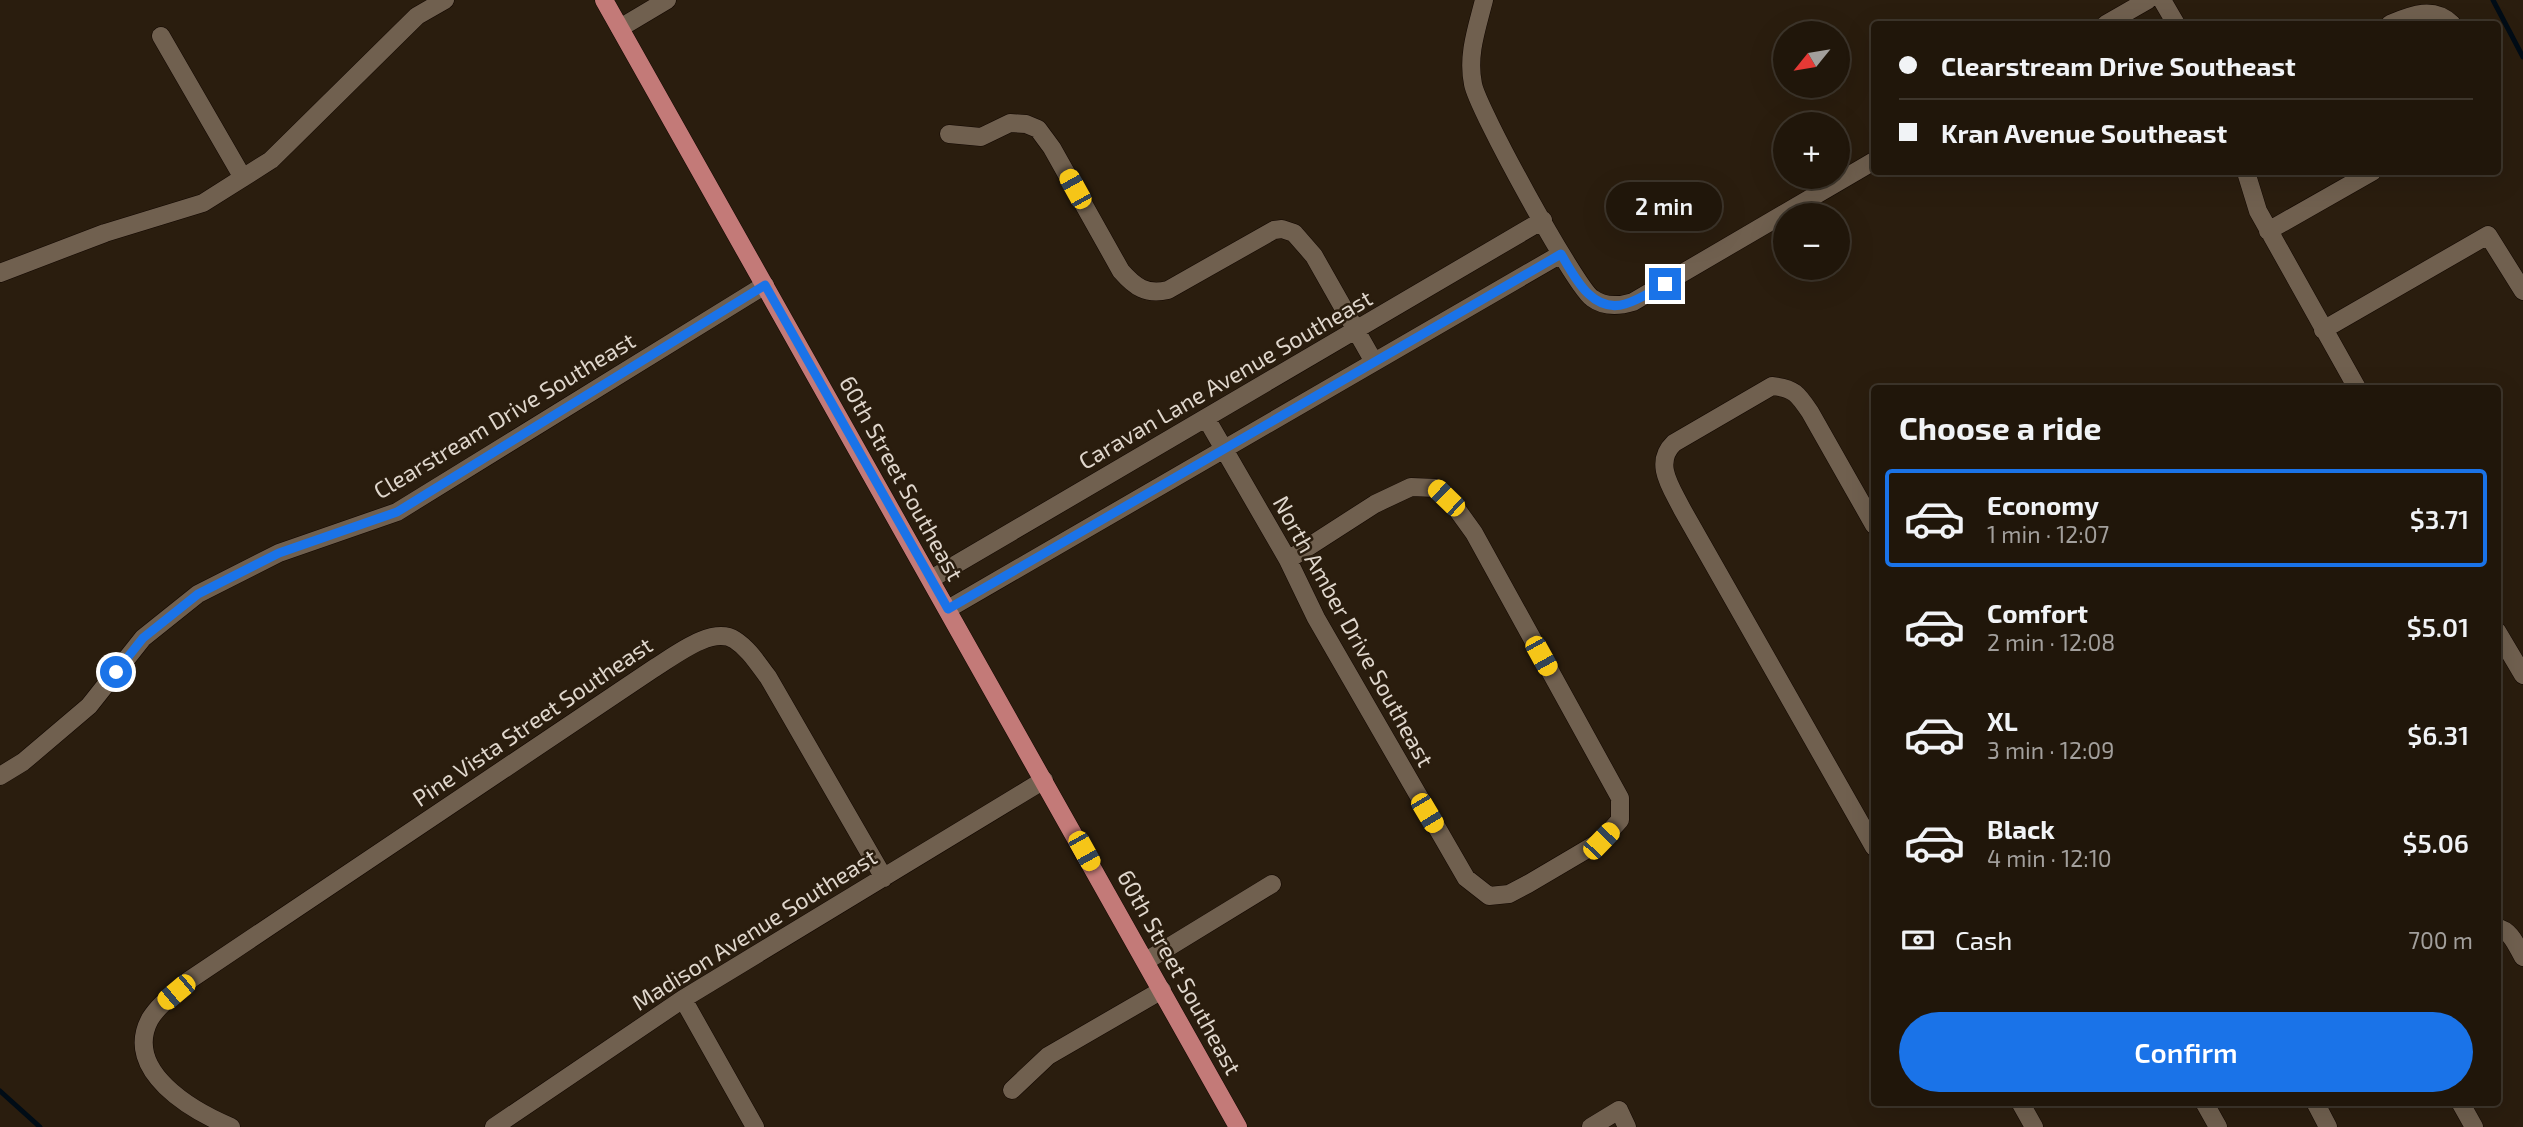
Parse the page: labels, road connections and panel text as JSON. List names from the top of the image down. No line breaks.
{"streets":{"main road":["60th Street Southeast"],"street":["Caravan Lane Avenue Southeast","Clearstream Drive Southeast","North Amber Drive Southeast","Pine Vista Street Southeast","Madison Avenue Southeast"]},"crossings":[["Caravan Lane Avenue Southeast","60th Street Southeast"],["Caravan Lane Avenue Southeast","North Amber Drive Southeast"],["Clearstream Drive Southeast","60th Street Southeast"],["60th Street Southeast","Madison Avenue Southeast"],["Pine Vista Street Southeast","Madison Avenue Southeast"]],"north":"bottom left","page":{"map_buttons":["+","−"],"banner":["Clearstream Drive Southeast","Kran Avenue Southeast"],"bubble":"2 min","heading":"Choose a ride","list":[{"name":"Economy","note":"1 min · 12:07","value":"$3.71"},{"name":"Comfort","note":"2 min · 12:08","value":"$5.01"},{"name":"XL","note":"3 min · 12:09","value":"$6.31"},{"name":"Black","note":"4 min · 12:10","value":"$5.06"}],"pay":["Cash","700 m"],"buttons":"Confirm"}}
